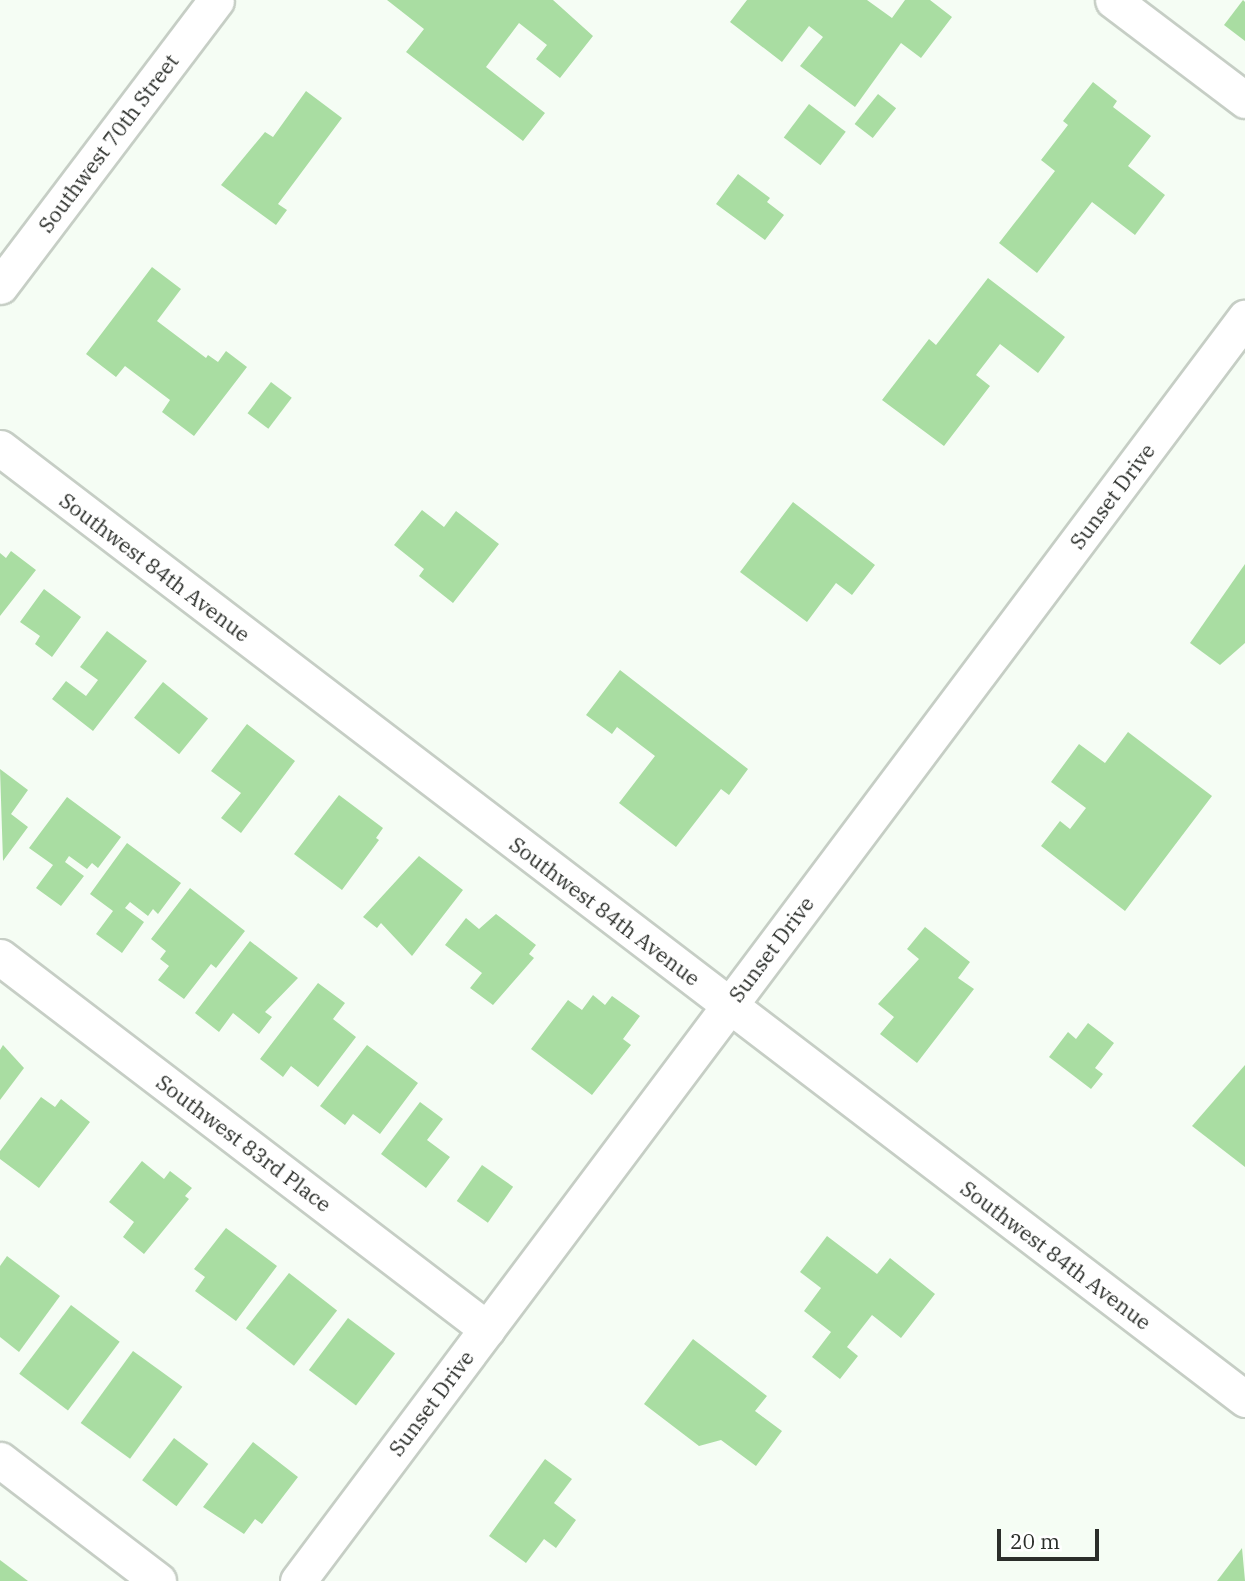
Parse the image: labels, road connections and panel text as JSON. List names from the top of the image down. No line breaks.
{"streets":{"street":["Southwest 70th Street","Sunset Drive","Southwest 84th Avenue","Southwest 83rd Place"]},"crossings":[["Sunset Drive","Southwest 84th Avenue"],["Sunset Drive","Southwest 83rd Place"]],"scale_bar":"20 m"}
